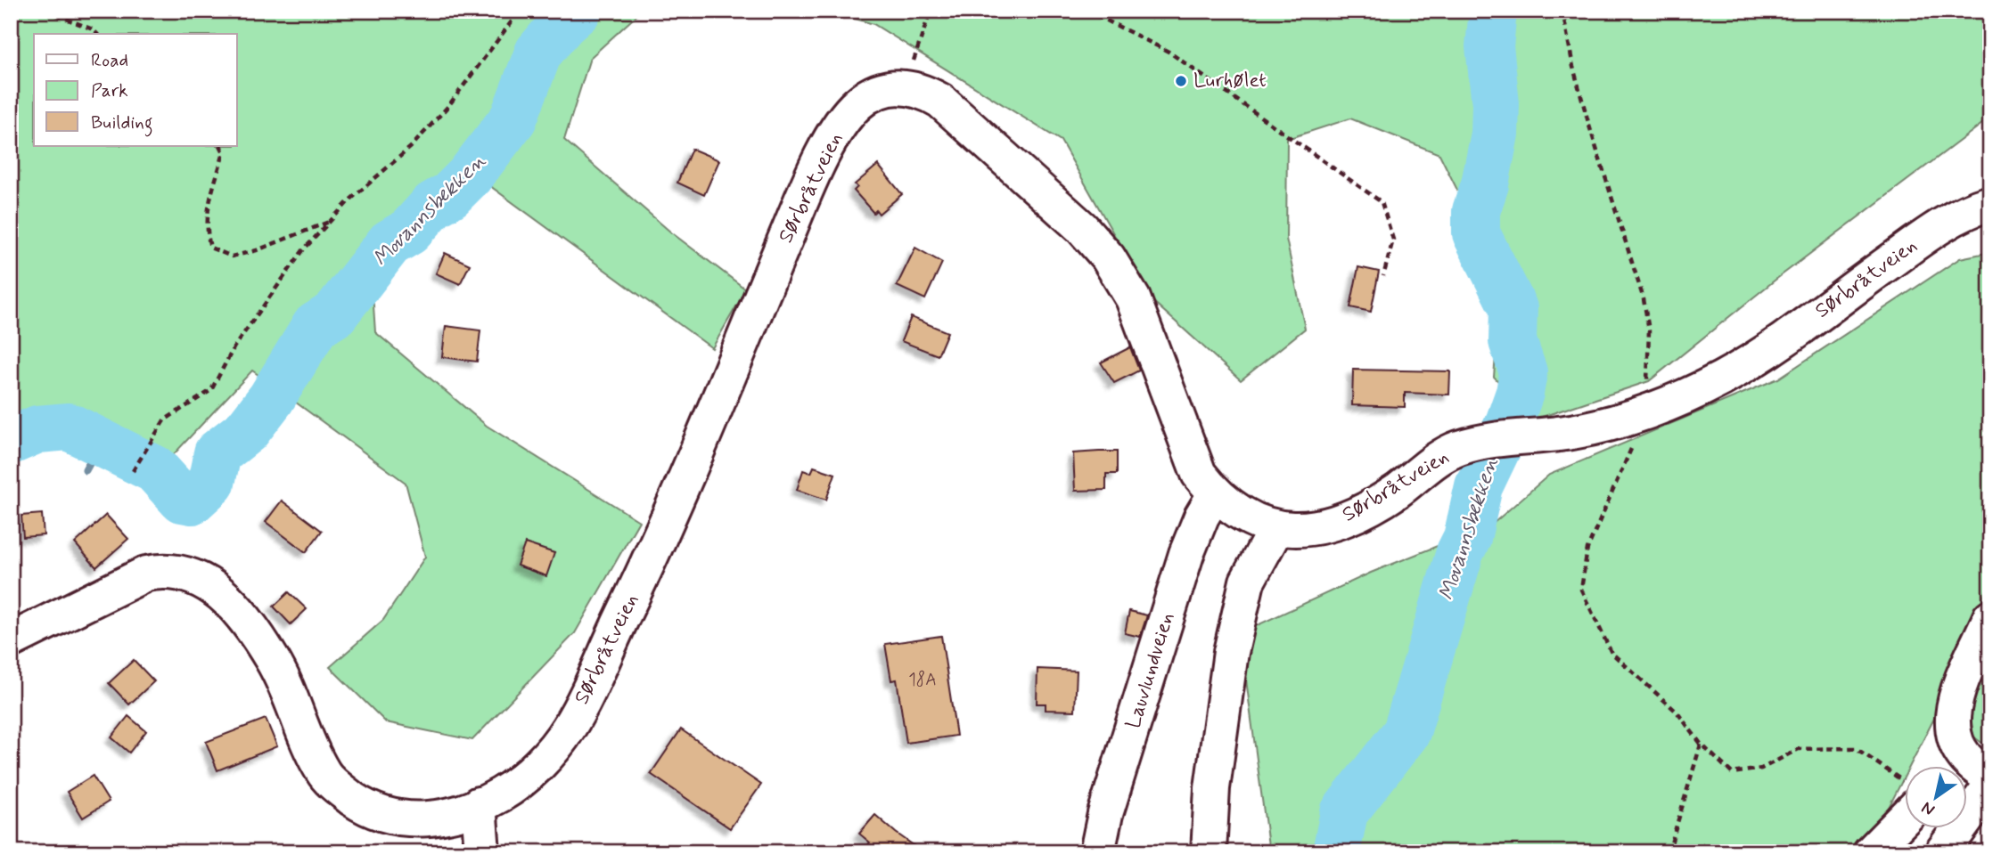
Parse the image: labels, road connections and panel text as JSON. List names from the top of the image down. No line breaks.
{"streets":{"street":["Sørbråtveien","Lauvlundveien"]},"crossings":[["Sørbråtveien","Lauvlundveien"]],"water":["Movannsbekken"],"places":["Lurhølet"],"house_numbers":["18A"],"legend":["Road","Park","Building"],"north":"bottom left"}
